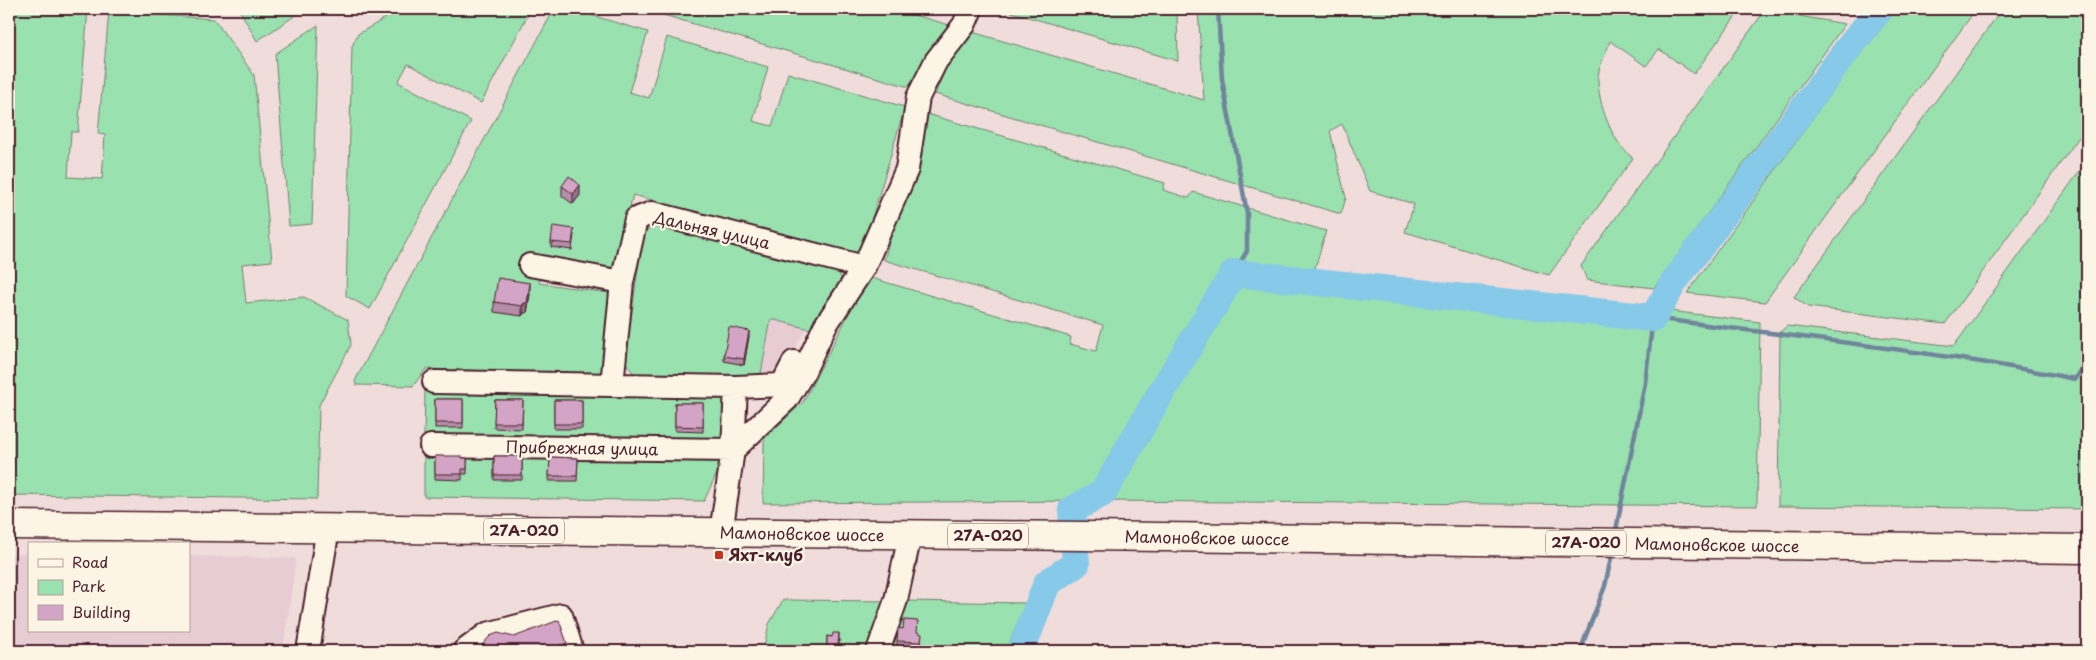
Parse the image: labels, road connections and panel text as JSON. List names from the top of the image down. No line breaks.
{"streets":{"main road":["27А-020","Мамоновское шоссе"],"street":["Дальняя улица","Прибрежная улица"]},"crossings":[["27А-020","Мамоновское шоссе"]],"places":{"transit":["Яхт-клуб"]},"legend":["Road","Park","Building"]}
